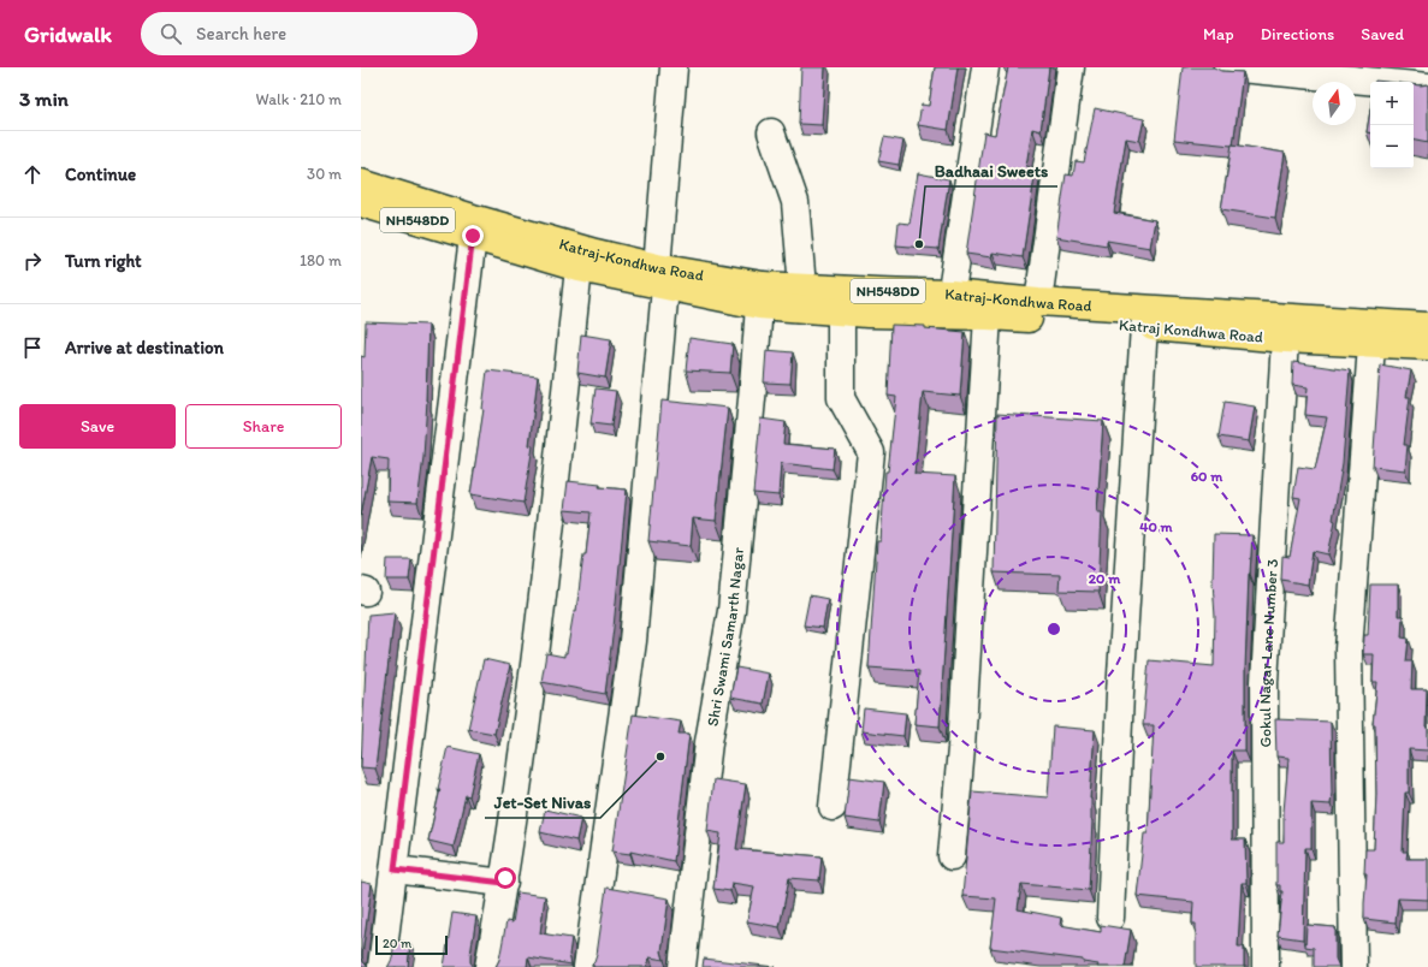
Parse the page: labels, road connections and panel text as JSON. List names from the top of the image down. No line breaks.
{"streets":{"highway":["NH548DD","Katraj-Kondhwa Road","Katraj Kondhwa Road"],"street":["Shri Swami Samarth Nagar","Gokul Nagar Lane Number 3"]},"crossings":[["Katraj-Kondhwa Road","Katraj Kondhwa Road"],["Katraj Kondhwa Road","Shri Swami Samarth Nagar"],["Katraj Kondhwa Road","Gokul Nagar Lane Number 3"]],"places":["Badhaai Sweets","Jet-Set Nivas"],"scale_bar":"20 m","north":"top","page":{"header":"Gridwalk","search":"Search here","nav":["Map","Directions","Saved"],"heading":["3 min","Walk · 210 m"],"map_buttons":["+","−"],"list":[["Continue","30 m"],["Turn right","180 m"],"Arrive at destination"],"buttons":["Save","Share"],"scale":"20 m"},"rings":["60 m","40 m","20 m"]}
